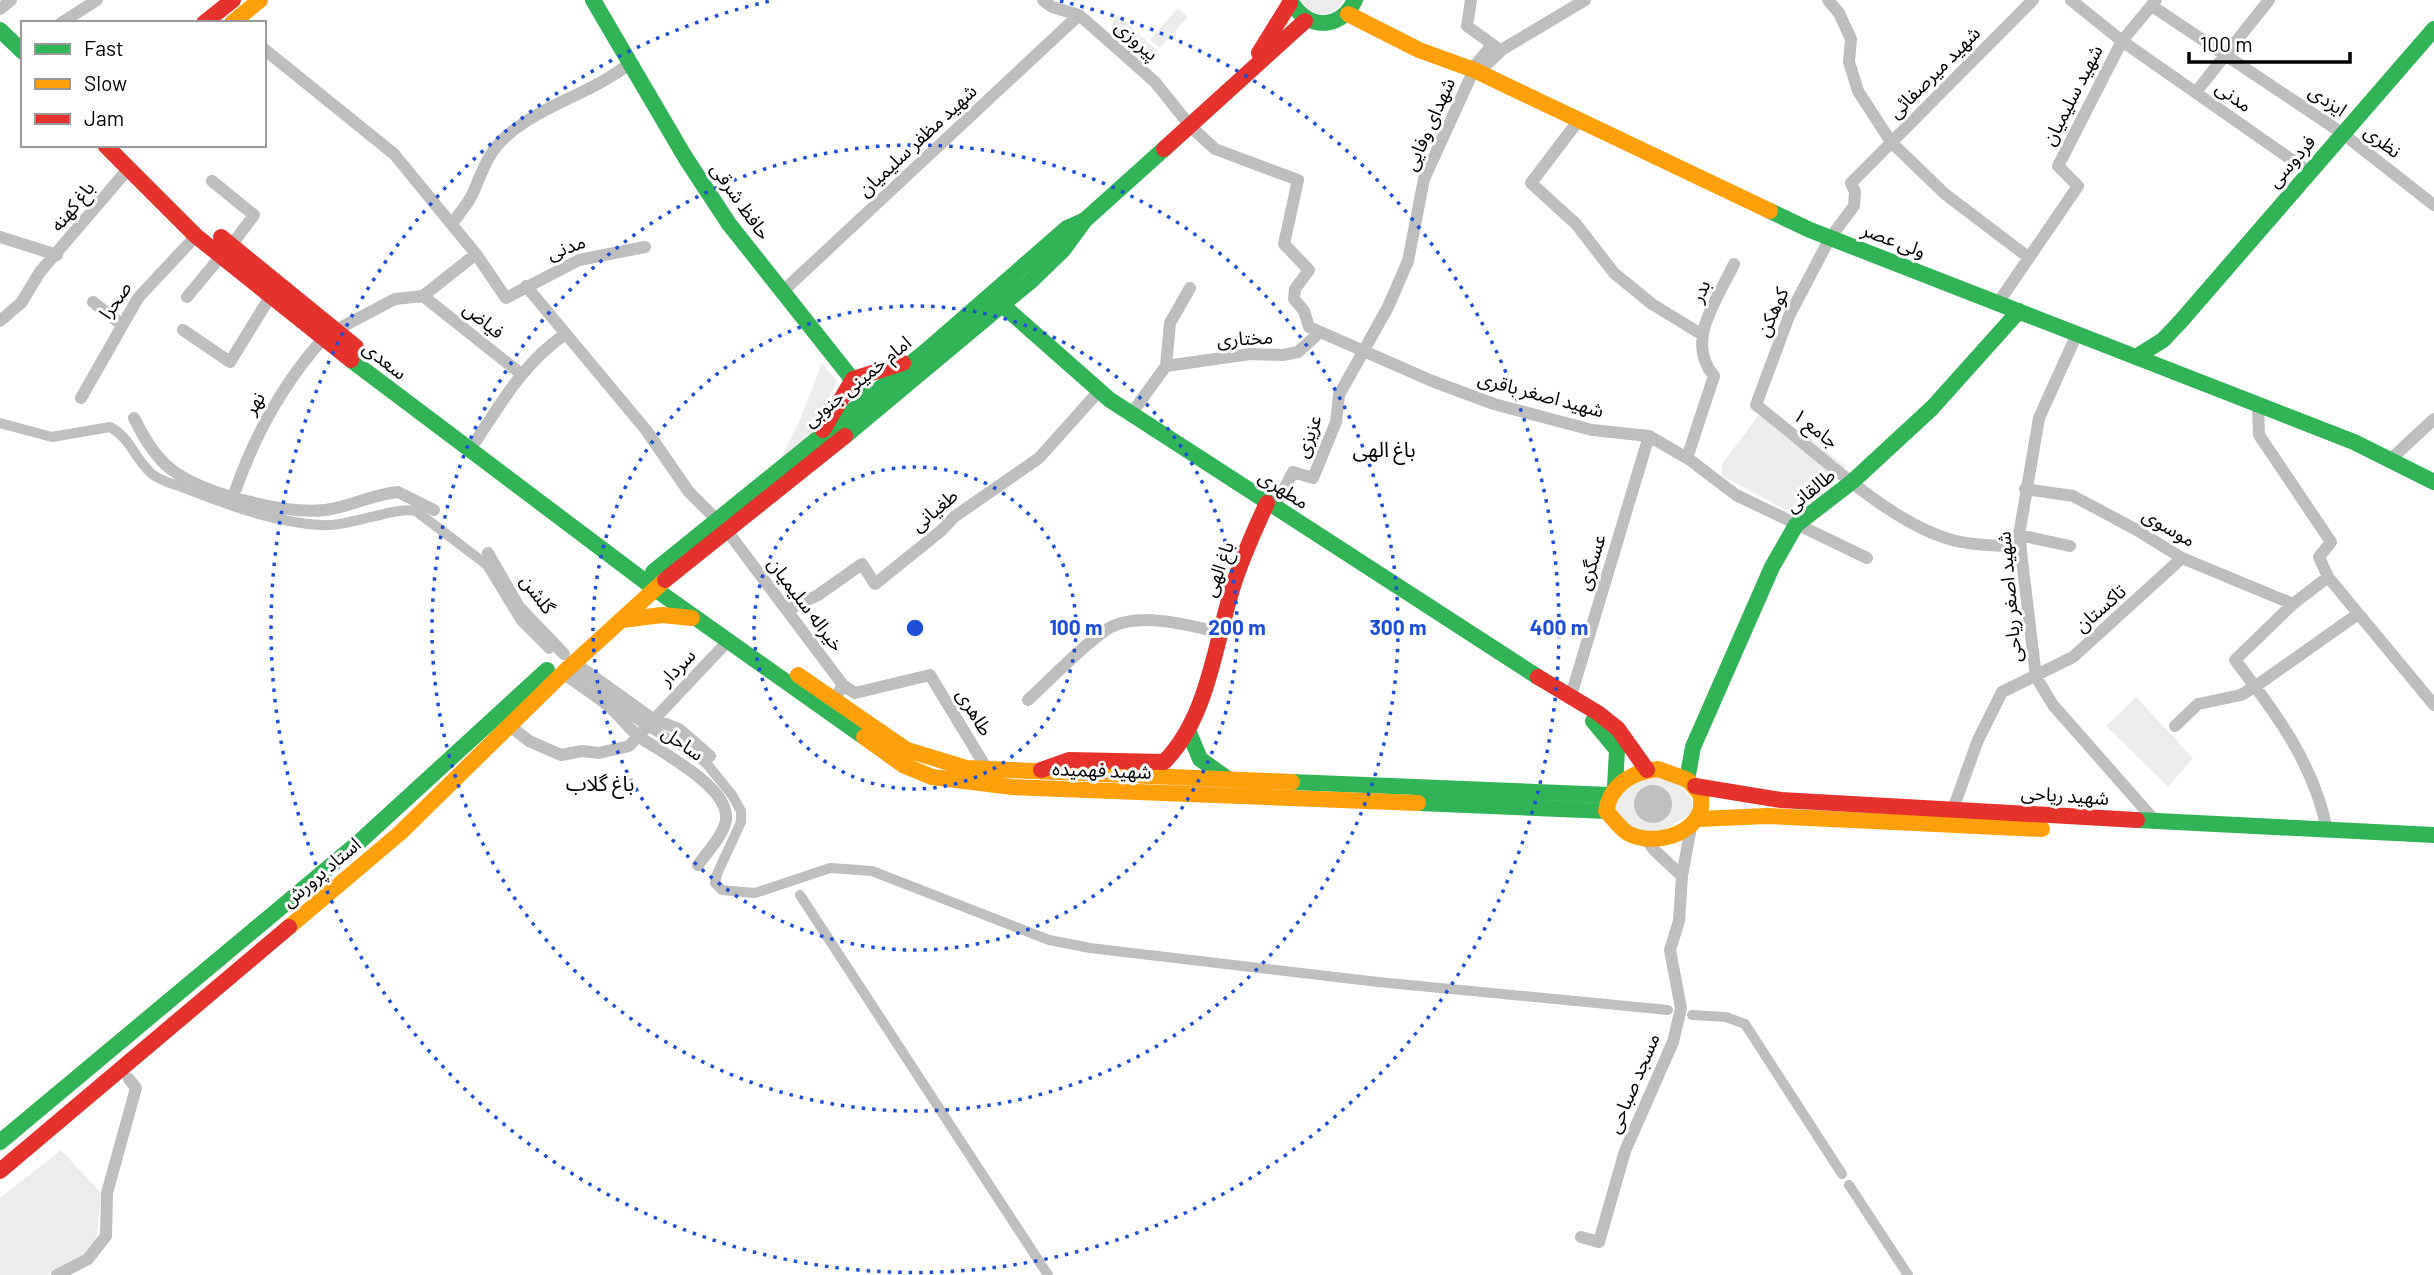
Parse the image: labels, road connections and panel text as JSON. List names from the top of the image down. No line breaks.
{"streets":{"main road":["فردوسی","حافظ شرقی","ولی عصر","سعدی","امام خمینی جنوبی","مطهری","طالقانی","باغ الهی","شهید فهمیده","شهید ریاحی","استاد پرورش"],"street":["پیروزی","شهید میرصفائی","شهید سلیمیان","مدنی","ایزدی","شهدای وفایی","شهید مظفر سلیمیان","نظری","باغ کهنه","بدر","صحرا","کوهکن","فیاض","مختاری","شهید اصغر باقری","نهر","جامع ۱","عزیزی","طغیانی","موسوی","عسگری","گلشن","شهید اصغر ریاحی","خیراله سلیمیان","تاکستان","سردار","طاهری","ساحل","مسجد صباحی"]},"crossings":[["پیروزی","شهید مظفر سلیمیان"],["پیروزی","مختاری"],["پیروزی","امام خمینی جنوبی"],["پیروزی","شهید اصغر باقری"],["شهید میرصفائی","ولی عصر"],["شهید میرصفائی","کوهکن"],["شهید سلیمیان","مدنی"],["شهید سلیمیان","ولی عصر"],["مدنی","فردوسی"],["ایزدی","نظری"],["ایزدی","فردوسی"],["شهدای وفایی","ولی عصر"],["شهدای وفایی","شهید اصغر باقری"],["شهدای وفایی","عزیزی"],["شهید مظفر سلیمیان","حافظ شرقی"],["نظری","فردوسی"],["فردوسی","ولی عصر"],["حافظ شرقی","امام خمینی جنوبی"],["باغ کهنه","سعدی"],["ولی عصر","کوهکن"],["ولی عصر","طالقانی"],["ولی عصر","شهید اصغر ریاحی"],["صحرا","سعدی"],["کوهکن","جامع ۱"],["مختاری","شهید اصغر باقری"],["سعدی","امام خمینی جنوبی"],["سعدی","نهر"],["سعدی","شهید فهمیده"],["سعدی","استاد پرورش"],["امام خمینی جنوبی","مطهری"],["امام خمینی جنوبی","خیراله سلیمیان"],["امام خمینی جنوبی","شهید فهمیده"],["امام خمینی جنوبی","استاد پرورش"],["شهید اصغر باقری","عزیزی"],["شهید اصغر باقری","طالقانی"],["شهید اصغر باقری","عسگری"],["جامع ۱","طالقانی"],["جامع ۱","شهید اصغر ریاحی"],["عزیزی","مطهری"],["عزیزی","باغ الهی"],["مطهری","طغیانی"],["مطهری","عسگری"],["مطهری","باغ الهی"],["طغیانی","خیراله سلیمیان"],["موسوی","شهید اصغر ریاحی"],["موسوی","تاکستان"],["باغ الهی","شهید فهمیده"],["گلشن","ساحل"],["گلشن","استاد پرورش"],["شهید اصغر ریاحی","تاکستان"],["شهید اصغر ریاحی","شهید ریاحی"],["خیراله سلیمیان","طاهری"],["تاکستان","شهید ریاحی"],["سردار","ساحل"],["سردار","شهید فهمیده"],["طاهری","شهید فهمیده"],["ساحل","استاد پرورش"],["شهید فهمیده","شهید ریاحی"],["شهید فهمیده","استاد پرورش"]],"districts":["باغ الهی","باغ گلاب"],"legend":["Fast","Slow","Jam"],"scale_bar":"100 m","rings":["100 m","200 m","300 m","400 m"]}
